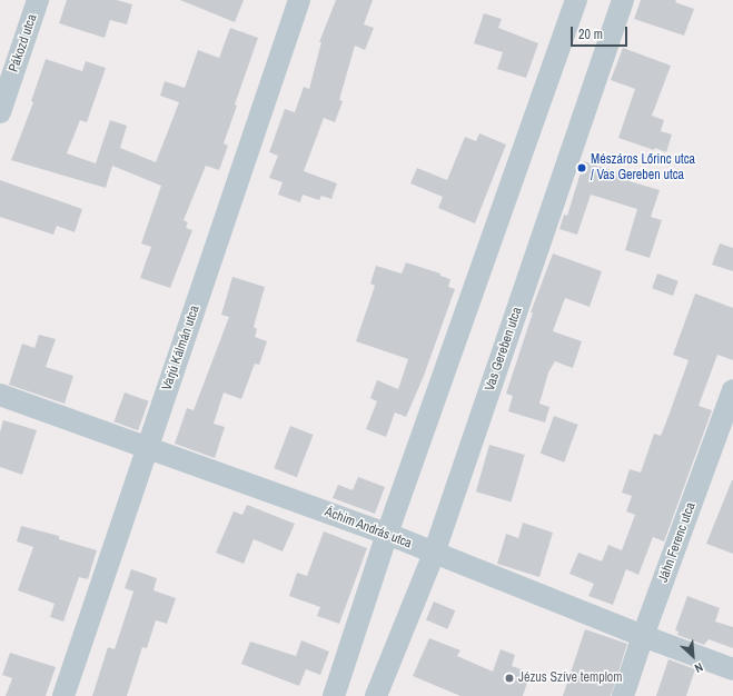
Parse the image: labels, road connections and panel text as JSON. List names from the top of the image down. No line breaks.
{"streets":{"street":["Pákozd utca","Varjú Kálmán utca","Vas Gereben utca","Áchim András utca","Jáhn Ferenc utca"]},"crossings":[["Varjú Kálmán utca","Áchim András utca"],["Vas Gereben utca","Áchim András utca"],["Áchim András utca","Jáhn Ferenc utca"]],"places":["Mészáros Lőrinc utca / Vas Gereben utca","Jézus Szíve templom"],"scale_bar":"20 m","north":"bottom right"}
